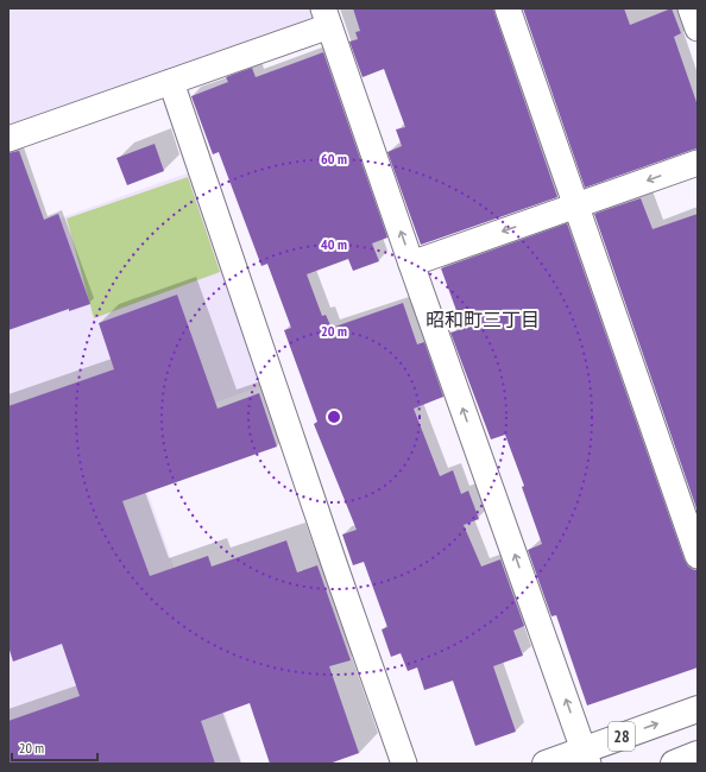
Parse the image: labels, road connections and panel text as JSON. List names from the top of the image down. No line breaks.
{"streets":{"main road":["28"]},"districts":["昭和町三丁目"],"scale_bar":"20 m","rings":["60 m","40 m","20 m"]}
